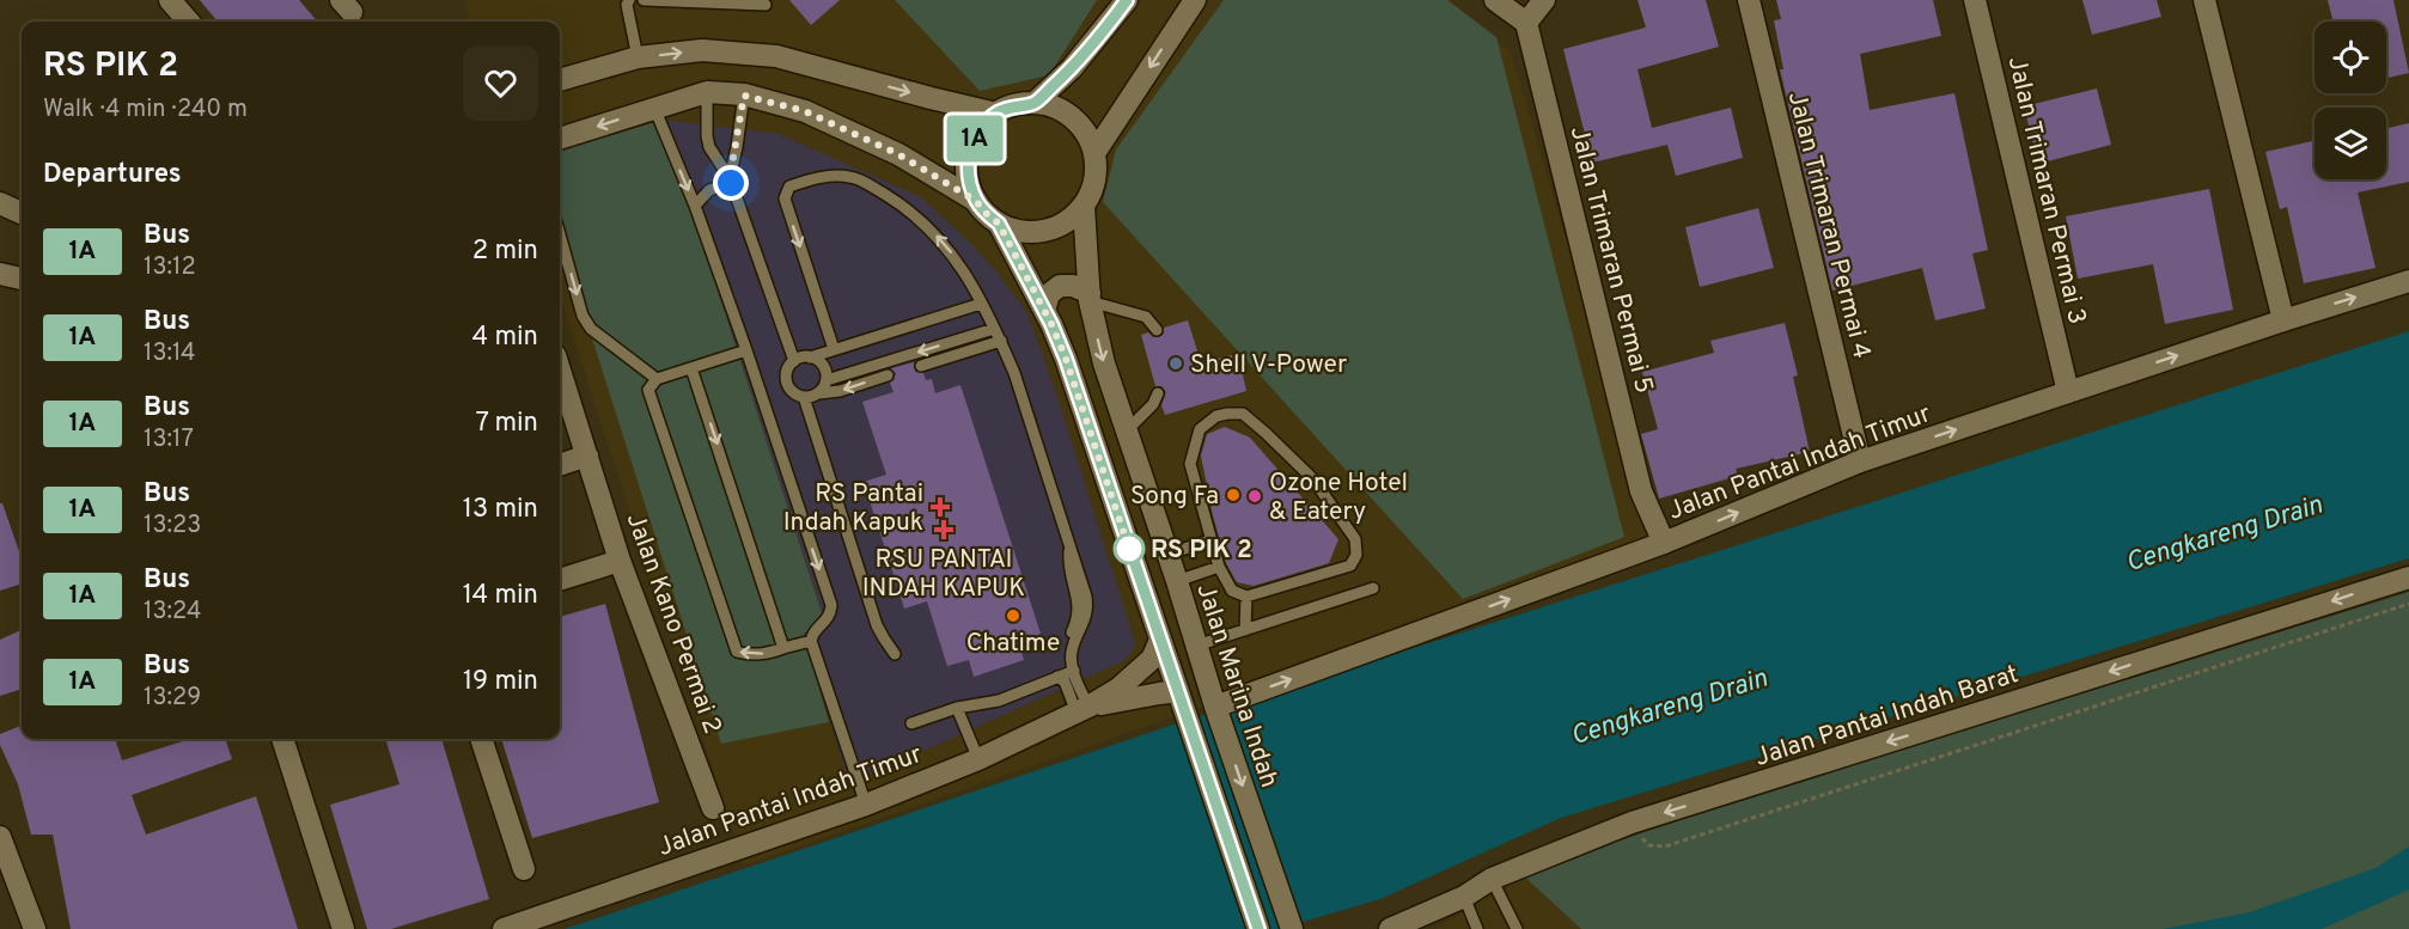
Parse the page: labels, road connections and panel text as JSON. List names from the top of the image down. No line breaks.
{"streets":{"street":["Jalan Trimaran Permai 3","Jalan Trimaran Permai 4","Jalan Trimaran Permai 5","Jalan Pantai Indah Timur","Jalan Kano Permai 2","Jalan Marina Indah","Jalan Pantai Indah Barat"]},"crossings":[["Jalan Trimaran Permai 3","Jalan Pantai Indah Timur"],["Jalan Trimaran Permai 4","Jalan Pantai Indah Timur"],["Jalan Trimaran Permai 5","Jalan Pantai Indah Timur"],["Jalan Pantai Indah Timur","Jalan Marina Indah"]],"one_way":["Jalan Pantai Indah Timur","Jalan Pantai Indah Barat"],"water":["Cengkareng Drain"],"places":{"other":["Shell V-Power","Song Fa","Ozone Hotel & Eatery","RS PIK 2","Chatime"],"health":["RS Pantai Indah Kapuk","RSU PANTAI INDAH KAPUK"]},"lines":["bus line 1A"],"page":{"on_map":"1A","heading":[["RS PIK 2","Walk · 4 min · 240 m"],"Departures"],"list":[{"mark":"1A","name":"Bus","note":"13:12","value":"2 min"},{"mark":"1A","name":"Bus","note":"13:14","value":"4 min"},{"mark":"1A","name":"Bus","note":"13:17","value":"7 min"},{"mark":"1A","name":"Bus","note":"13:23","value":"13 min"},{"mark":"1A","name":"Bus","note":"13:24","value":"14 min"},{"mark":"1A","name":"Bus","note":"13:29","value":"19 min"}]}}
